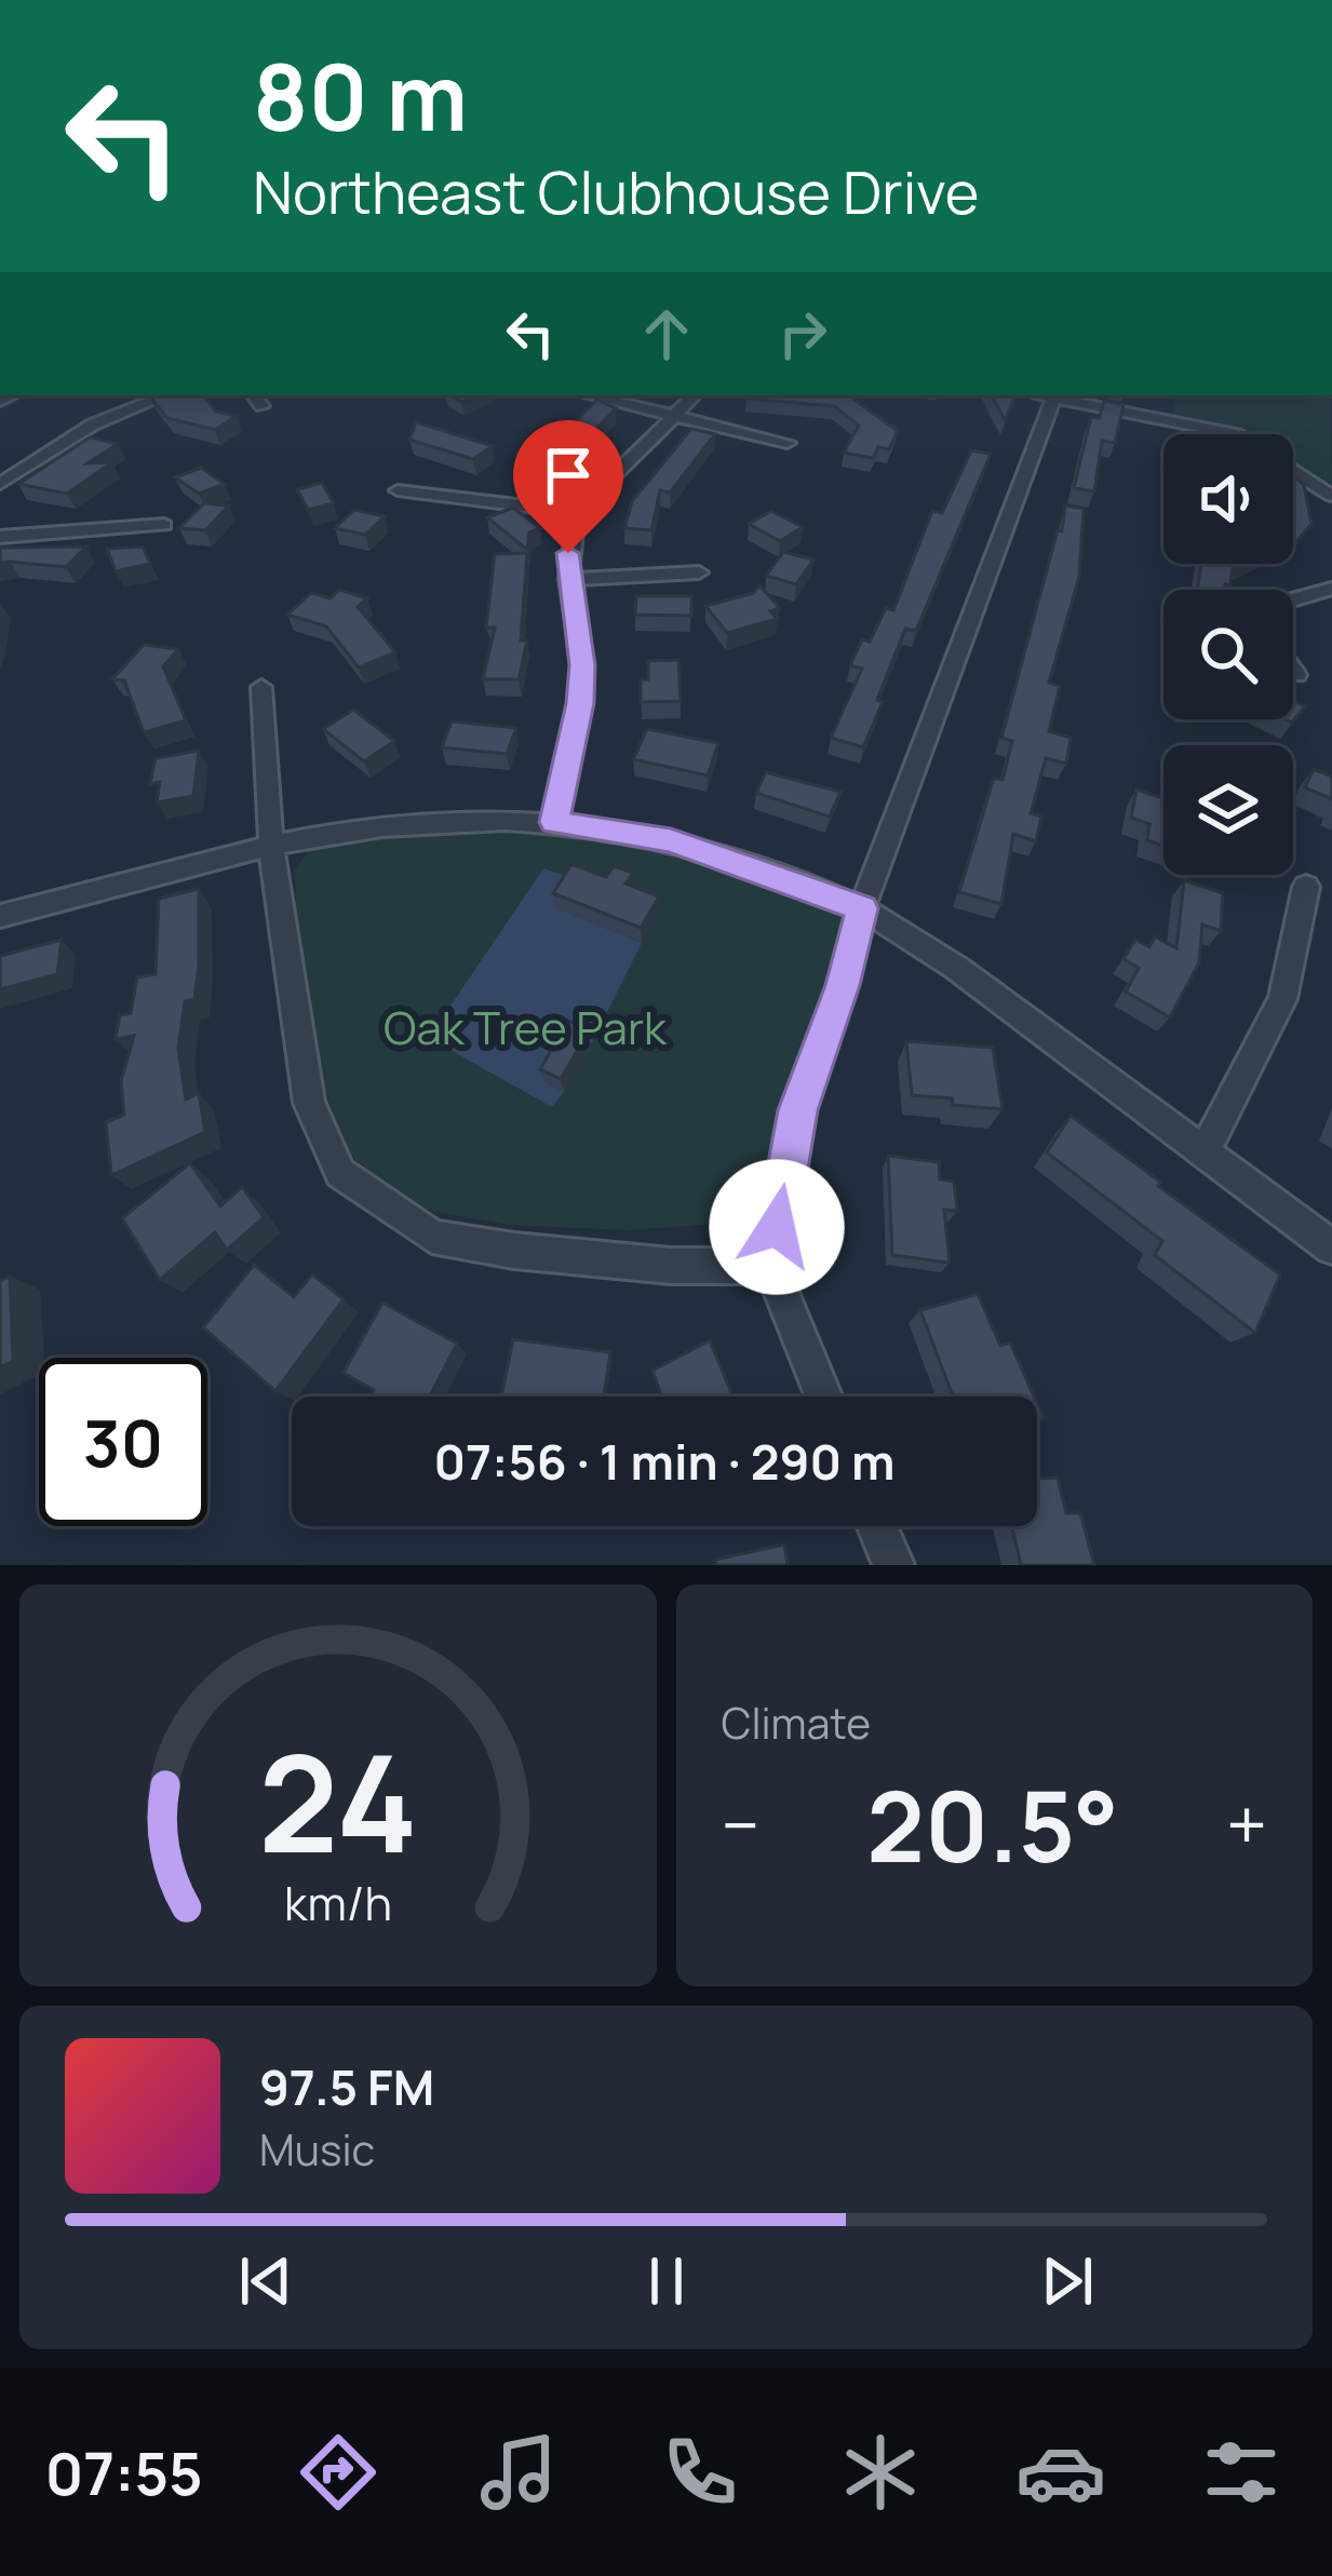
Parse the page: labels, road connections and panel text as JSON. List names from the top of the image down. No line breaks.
{"parks":["Oak Tree Park"],"page":{"turn":["80 m","Northeast Clubhouse Drive"],"limit":"30","trip":"07:56 · 1 min · 290 m","tile":"Climate","heat":["−","20.5°","+"],"song":["97.5 FM","Music"],"tabs":"07:55","gauge":["24","km/h"]}}
